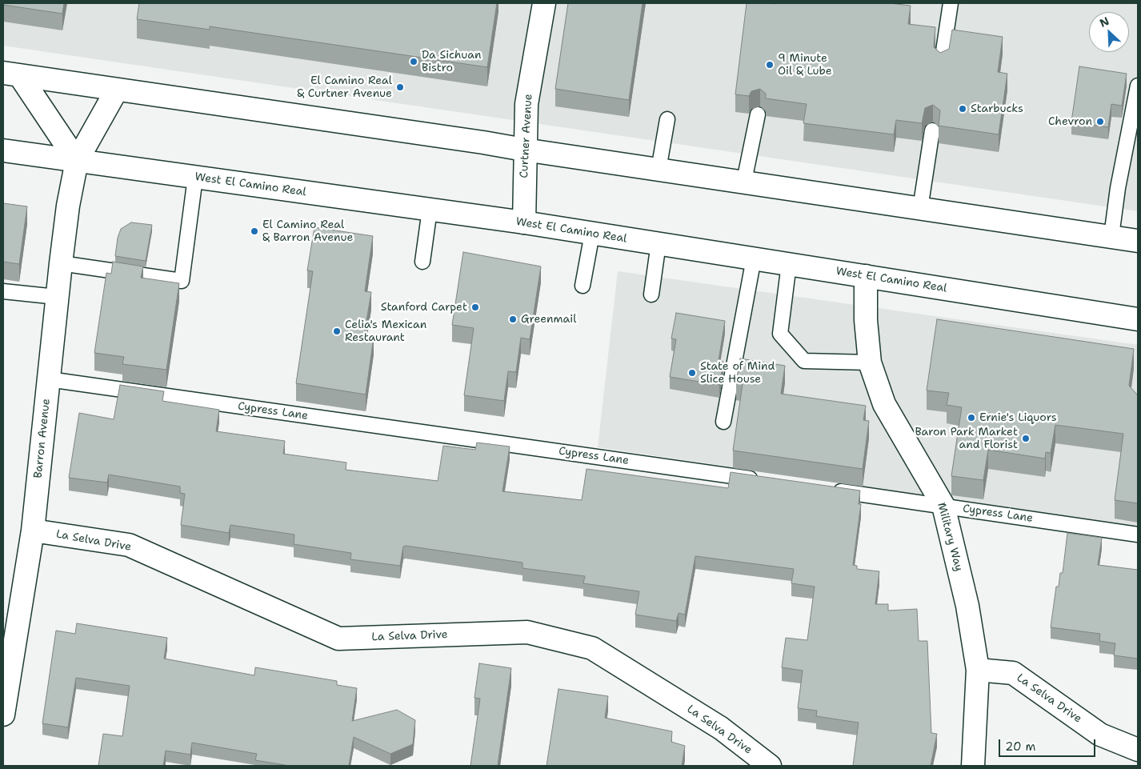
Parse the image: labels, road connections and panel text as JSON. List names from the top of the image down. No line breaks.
{"streets":{"main road":["Curtner Avenue","West El Camino Real","Barron Avenue","Military Way","La Selva Drive"],"lane":["Cypress Lane"]},"crossings":[["Curtner Avenue","West El Camino Real"],["West El Camino Real","Barron Avenue"],["West El Camino Real","Military Way"],["Cypress Lane","Barron Avenue"],["Cypress Lane","Military Way"],["Barron Avenue","La Selva Drive"],["Military Way","La Selva Drive"]],"places":["Da Sichuan Bistro","9 Minute Oil & Lube","El Camino Real & Curtner Avenue","Starbucks","Chevron","El Camino Real & Barron Avenue","Stanford Carpet","Greenmail","Celia's Mexican Restaurant","State of Mind Slice House","Ernie's Liquors","Baron Park Market and Florist"],"scale_bar":"20 m","north":"top left"}
